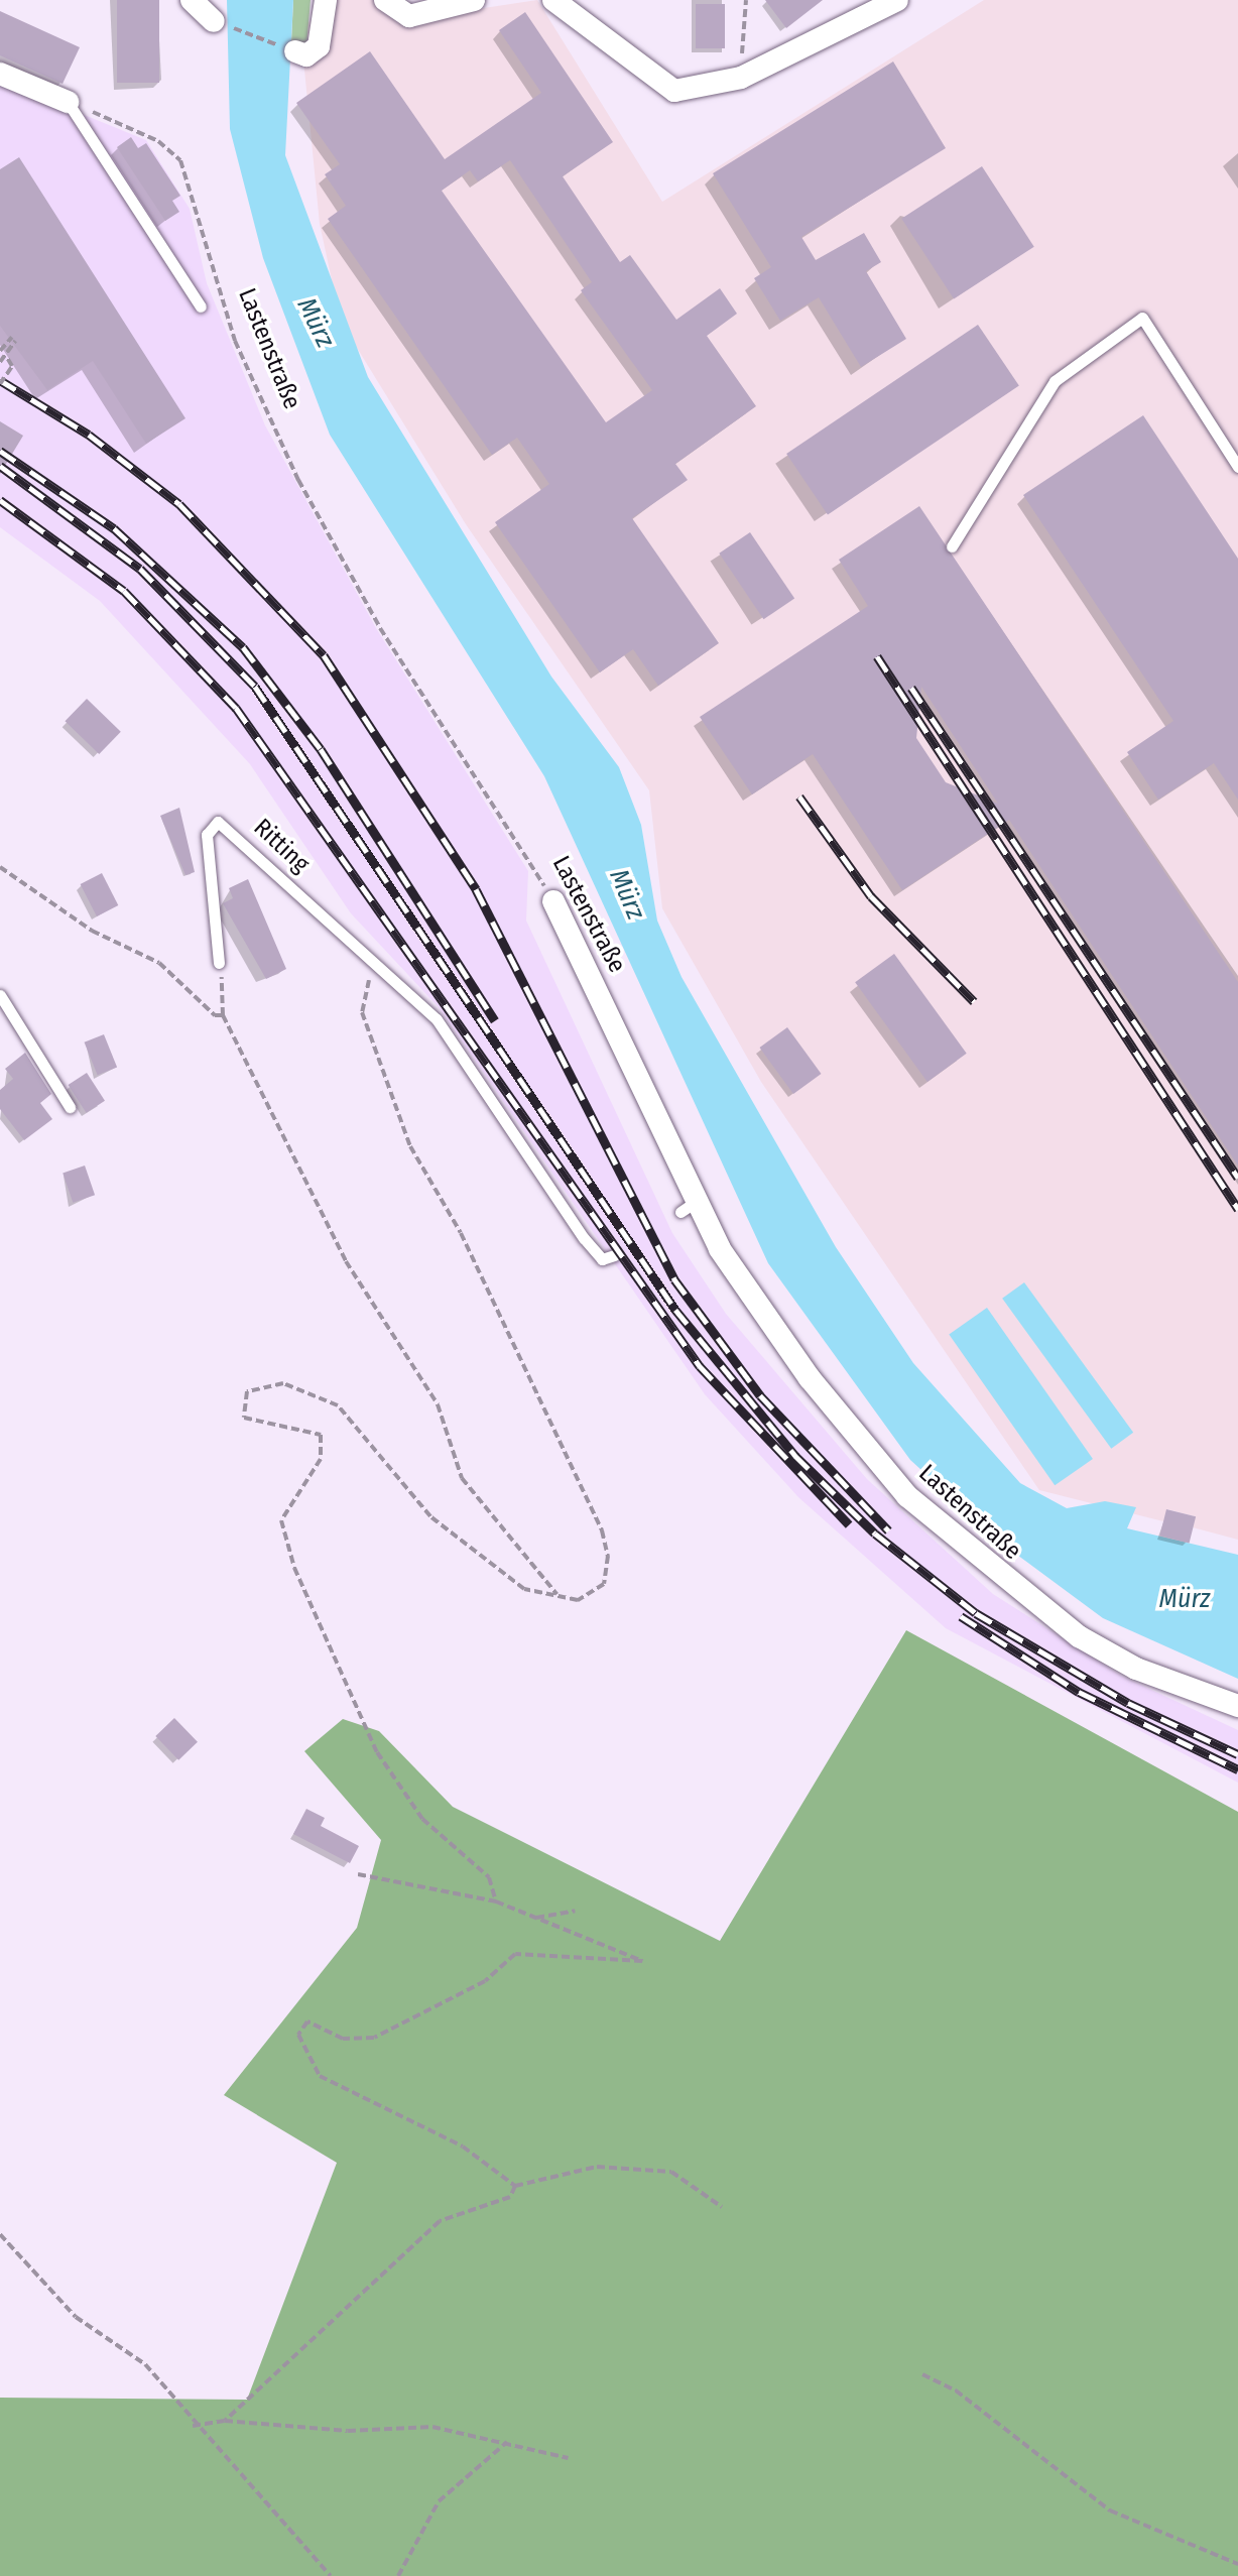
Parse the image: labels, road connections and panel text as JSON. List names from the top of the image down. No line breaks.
{"streets":{"street":["Lastenstraße"],"lane":["Ritting"]},"water":["Mürz"]}
